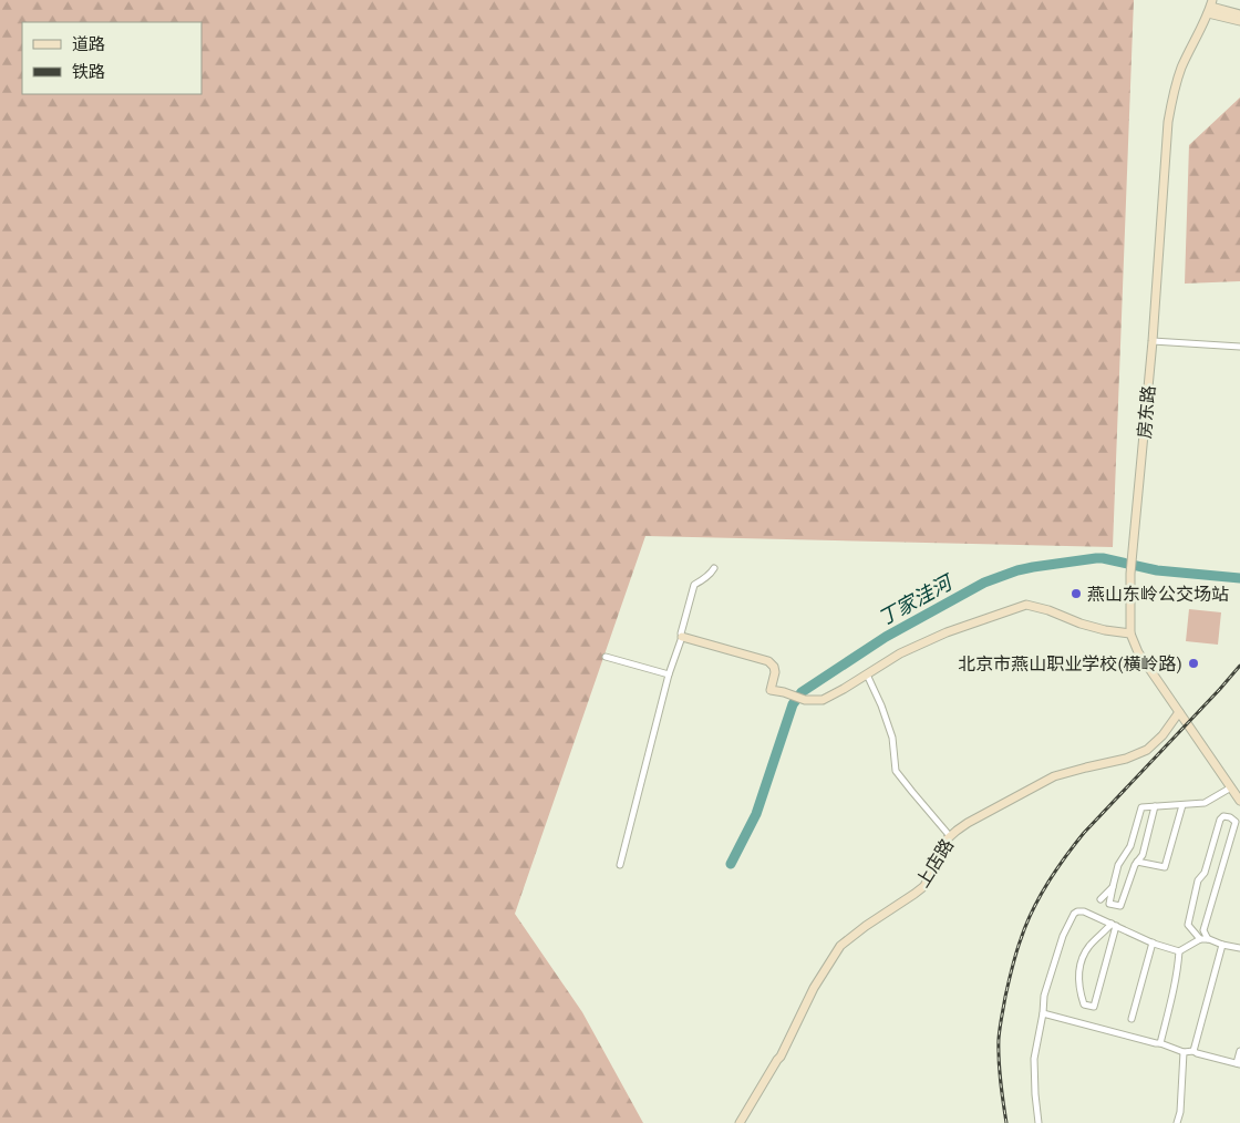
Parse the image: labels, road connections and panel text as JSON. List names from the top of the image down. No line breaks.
{"streets":{"street":["房东路","上店路"]},"crossings":[["房东路","上店路"]],"water":["丁家洼河"],"places":["燕山东岭公交场站","北京市燕山职业学校(横岭路)"],"legend":["道路","铁路"]}
